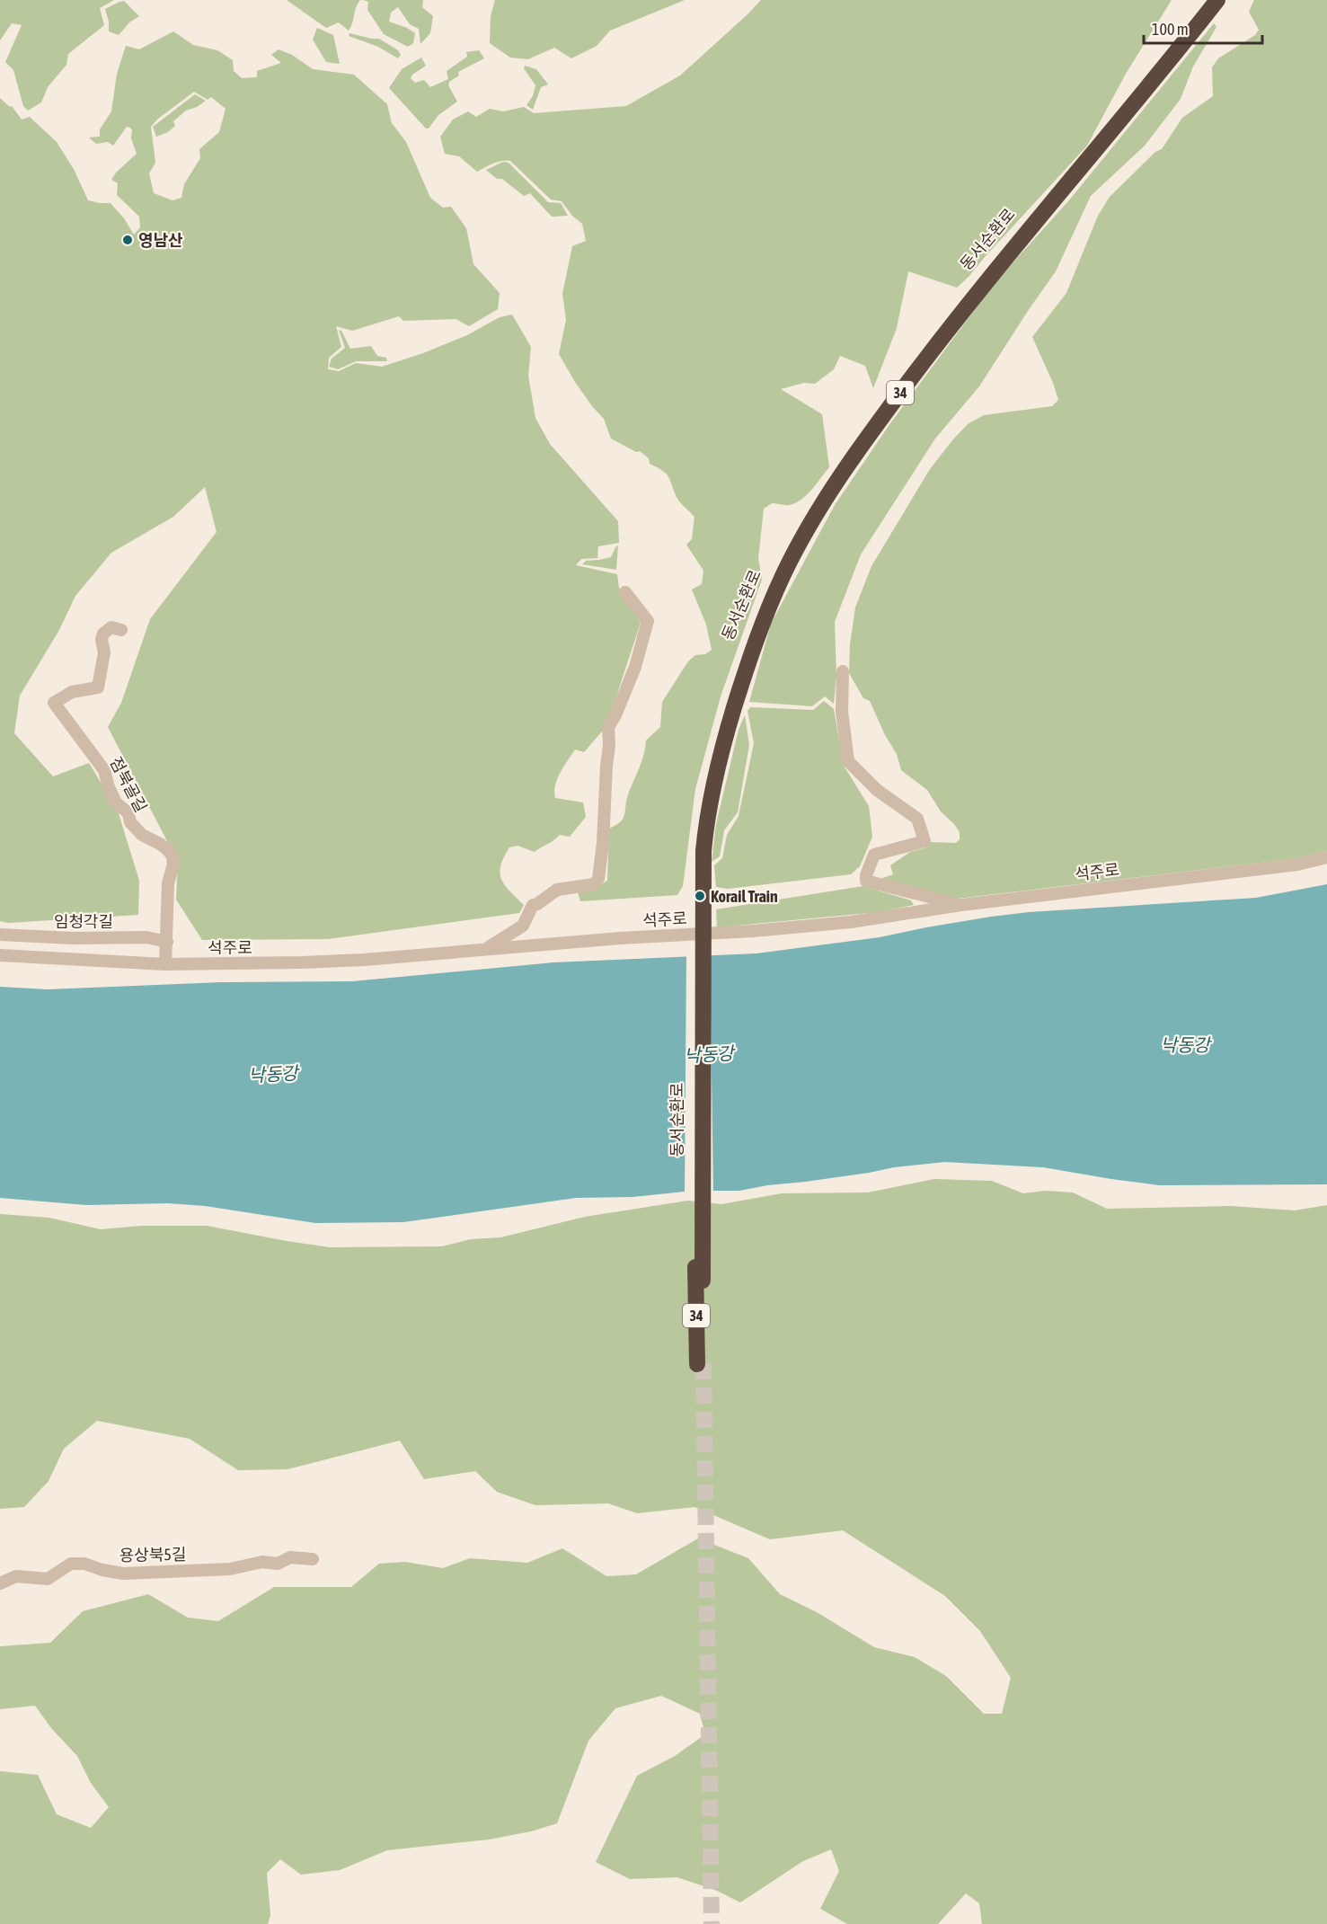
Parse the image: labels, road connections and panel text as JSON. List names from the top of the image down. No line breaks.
{"streets":{"highway":["동서순환로","34"],"street":["점북골길","석주로","임청각길","용상북5길"]},"crossings":[["점북골길","석주로"],["점북골길","임청각길"]],"water":["낙동강"],"places":["영남산","Korail Train"],"scale_bar":"100 m"}
